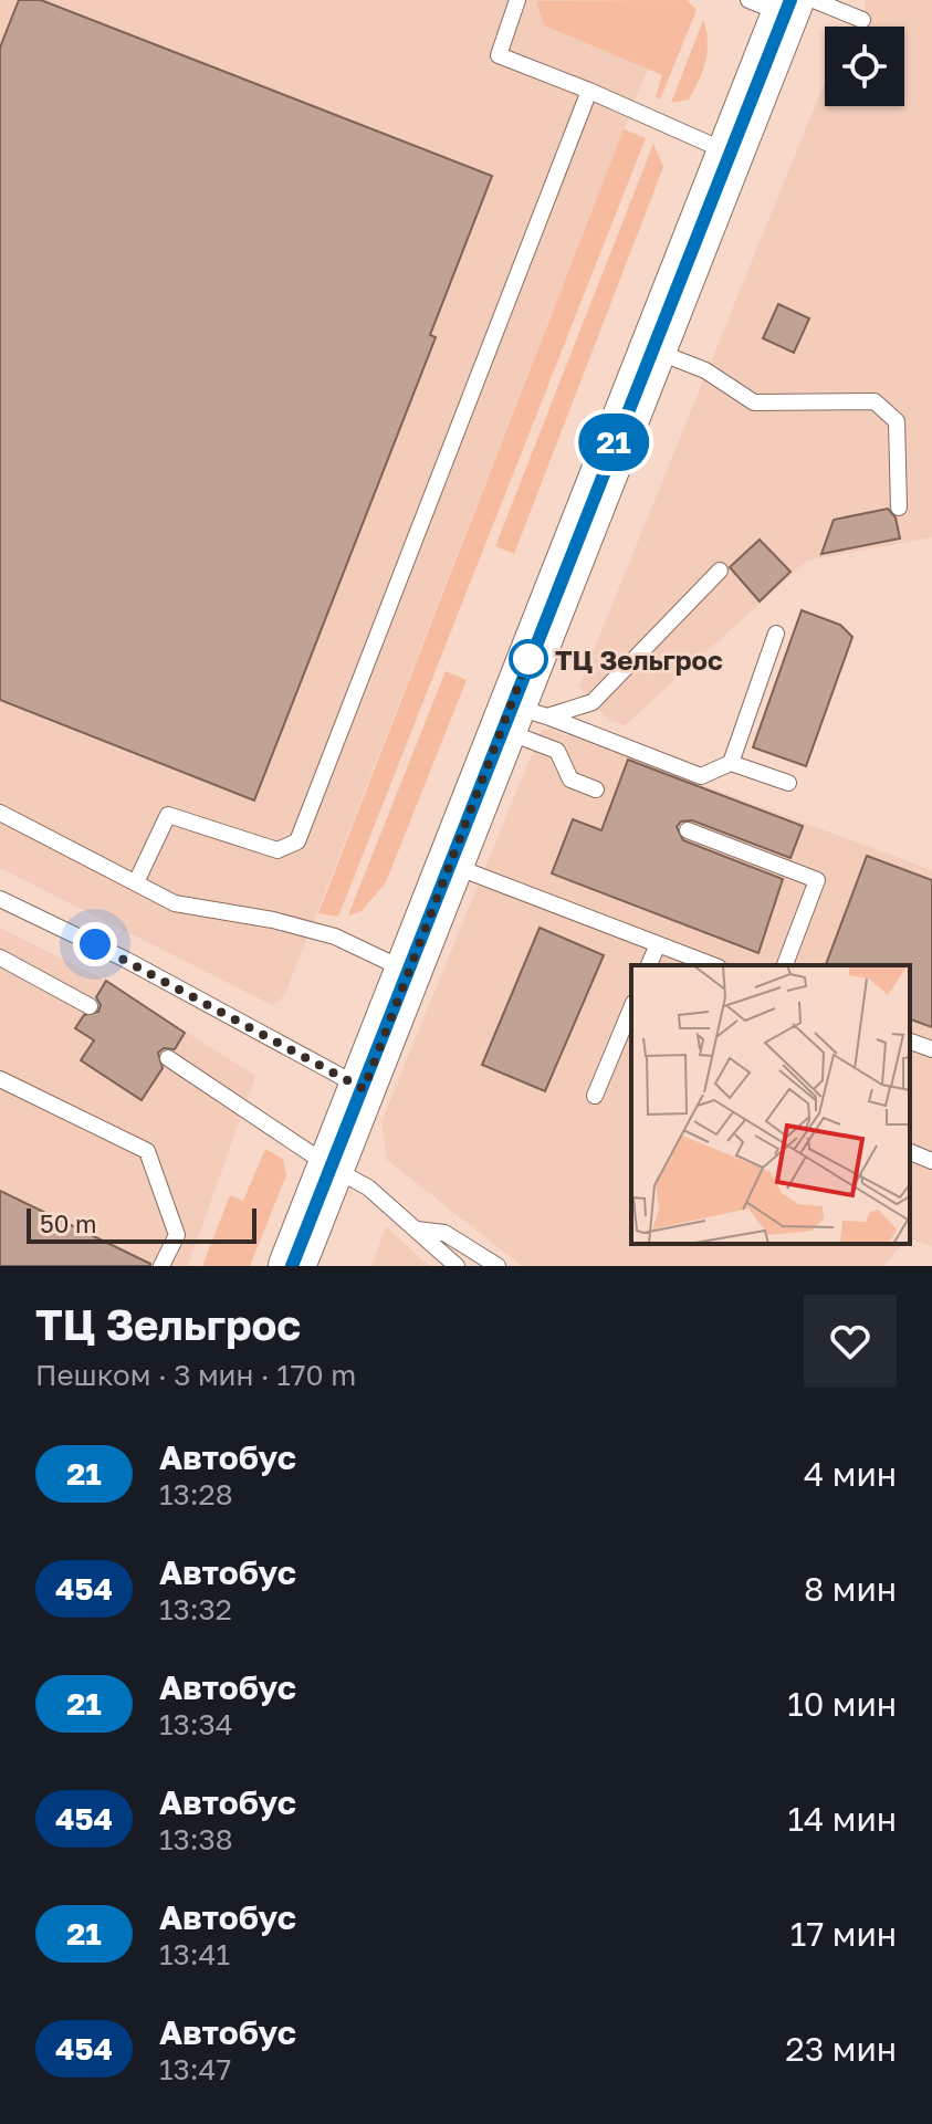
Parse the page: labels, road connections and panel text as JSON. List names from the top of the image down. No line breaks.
{"places":["ТЦ Зельгрос"],"lines":["bus line 21"],"scale_bar":"50 m","page":{"on_map":"21","scale":"50 m","heading":["ТЦ Зельгрос","Пешком · 3 мин · 170 m"],"list":[{"mark":"21","name":"Автобус","note":"13:28","value":"4 мин"},{"mark":"454","name":"Автобус","note":"13:32","value":"8 мин"},{"mark":"21","name":"Автобус","note":"13:34","value":"10 мин"},{"mark":"454","name":"Автобус","note":"13:38","value":"14 мин"},{"mark":"21","name":"Автобус","note":"13:41","value":"17 мин"},{"mark":"454","name":"Автобус","note":"13:47","value":"23 мин"}]}}
